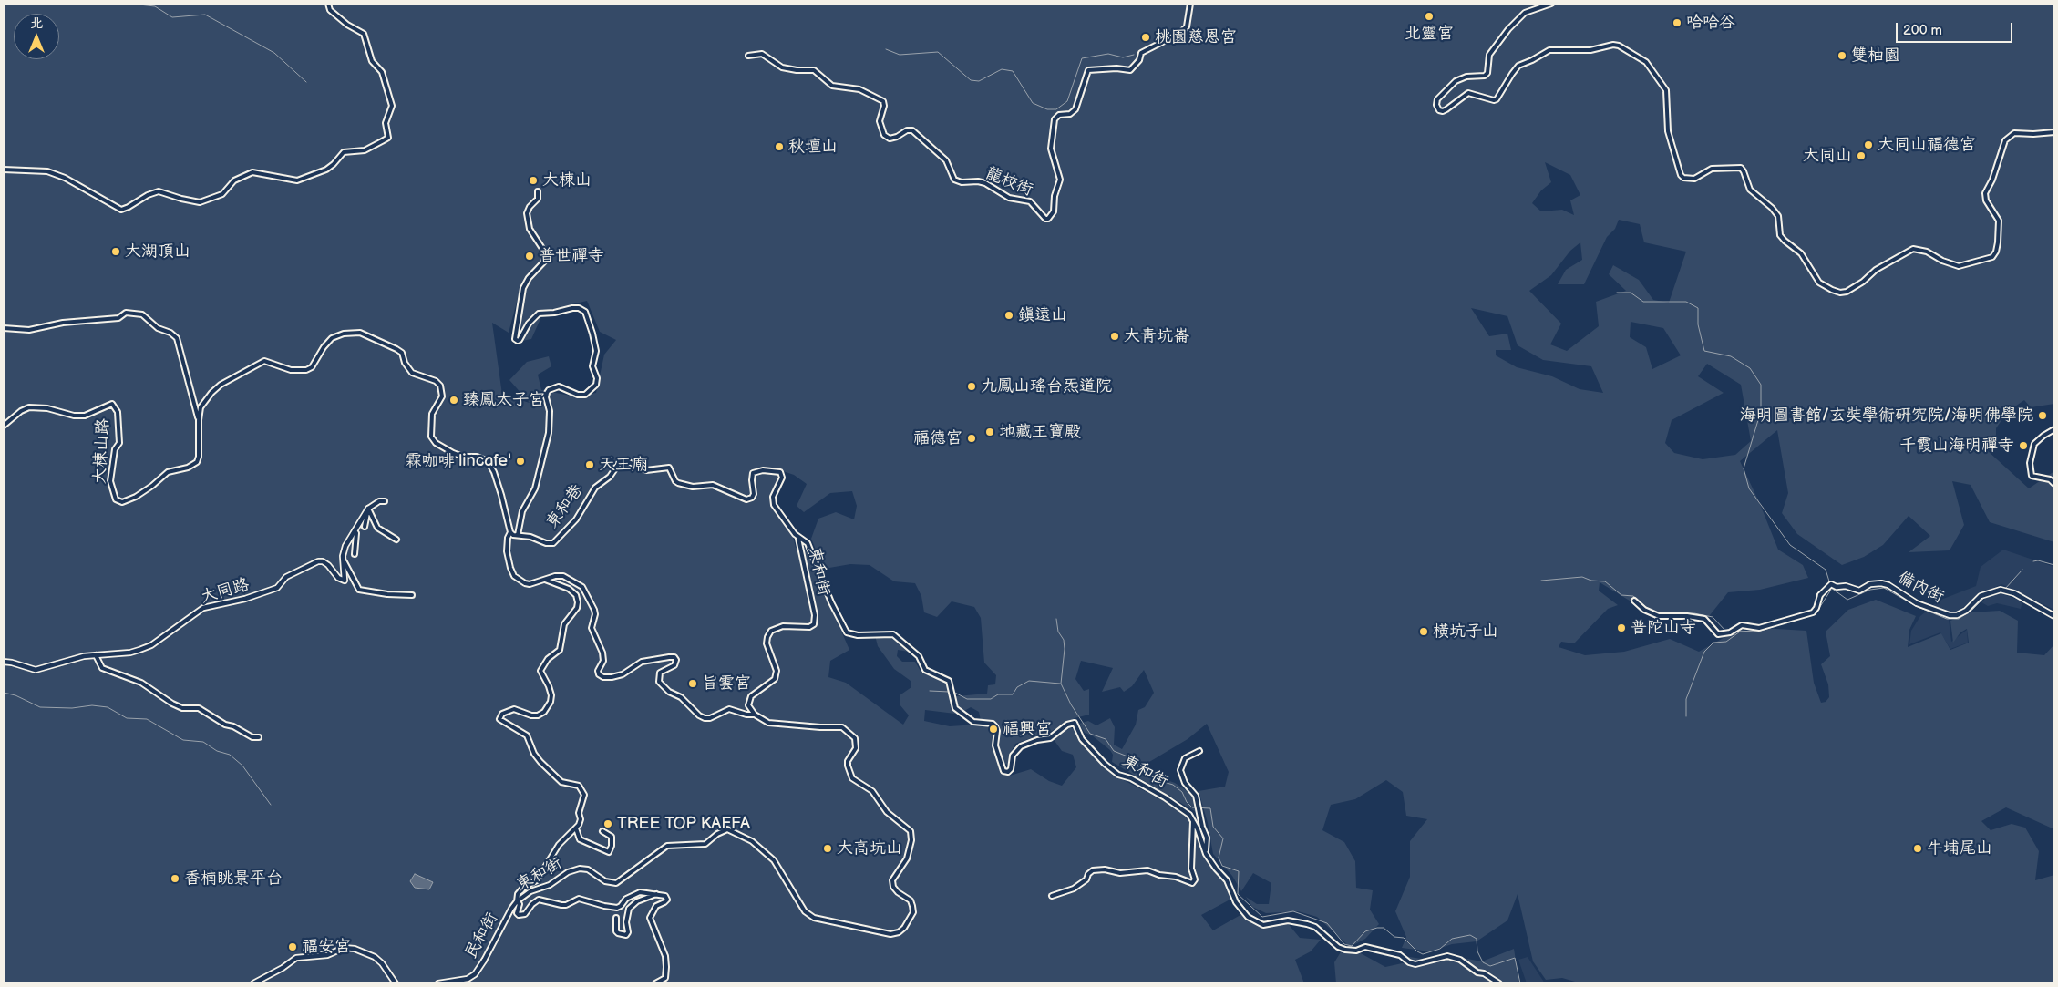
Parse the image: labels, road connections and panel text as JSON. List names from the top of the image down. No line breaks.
{"streets":{"street":["龍校街","大棟山路","東和巷","東和街","備內街","大同路","民和街"]},"crossings":[["東和巷","東和街"],["東和街","民和街"]],"places":["北靈宮","哈哈谷","桃園慈恩宮","雙柚園","大同山福德宮","秋壇山","大同山","大棟山","大湖頂山","普世禪寺","鎮遠山","大青坑崙","九鳳山瑤台炁道院","臻鳳太子宮","海明圖書館/玄奘學術研究院/海明佛學院","地藏王寶殿","福德宮","千霞山海明禪寺","霖咖啡 lincafe'","天王廟","普陀山寺","橫坑子山","旨雲宮","福興宮","TREE TOP KAFFA","大高坑山","牛埔尾山","香楠眺景平台","福安宮"],"scale_bar":"200 m","north":"top"}
